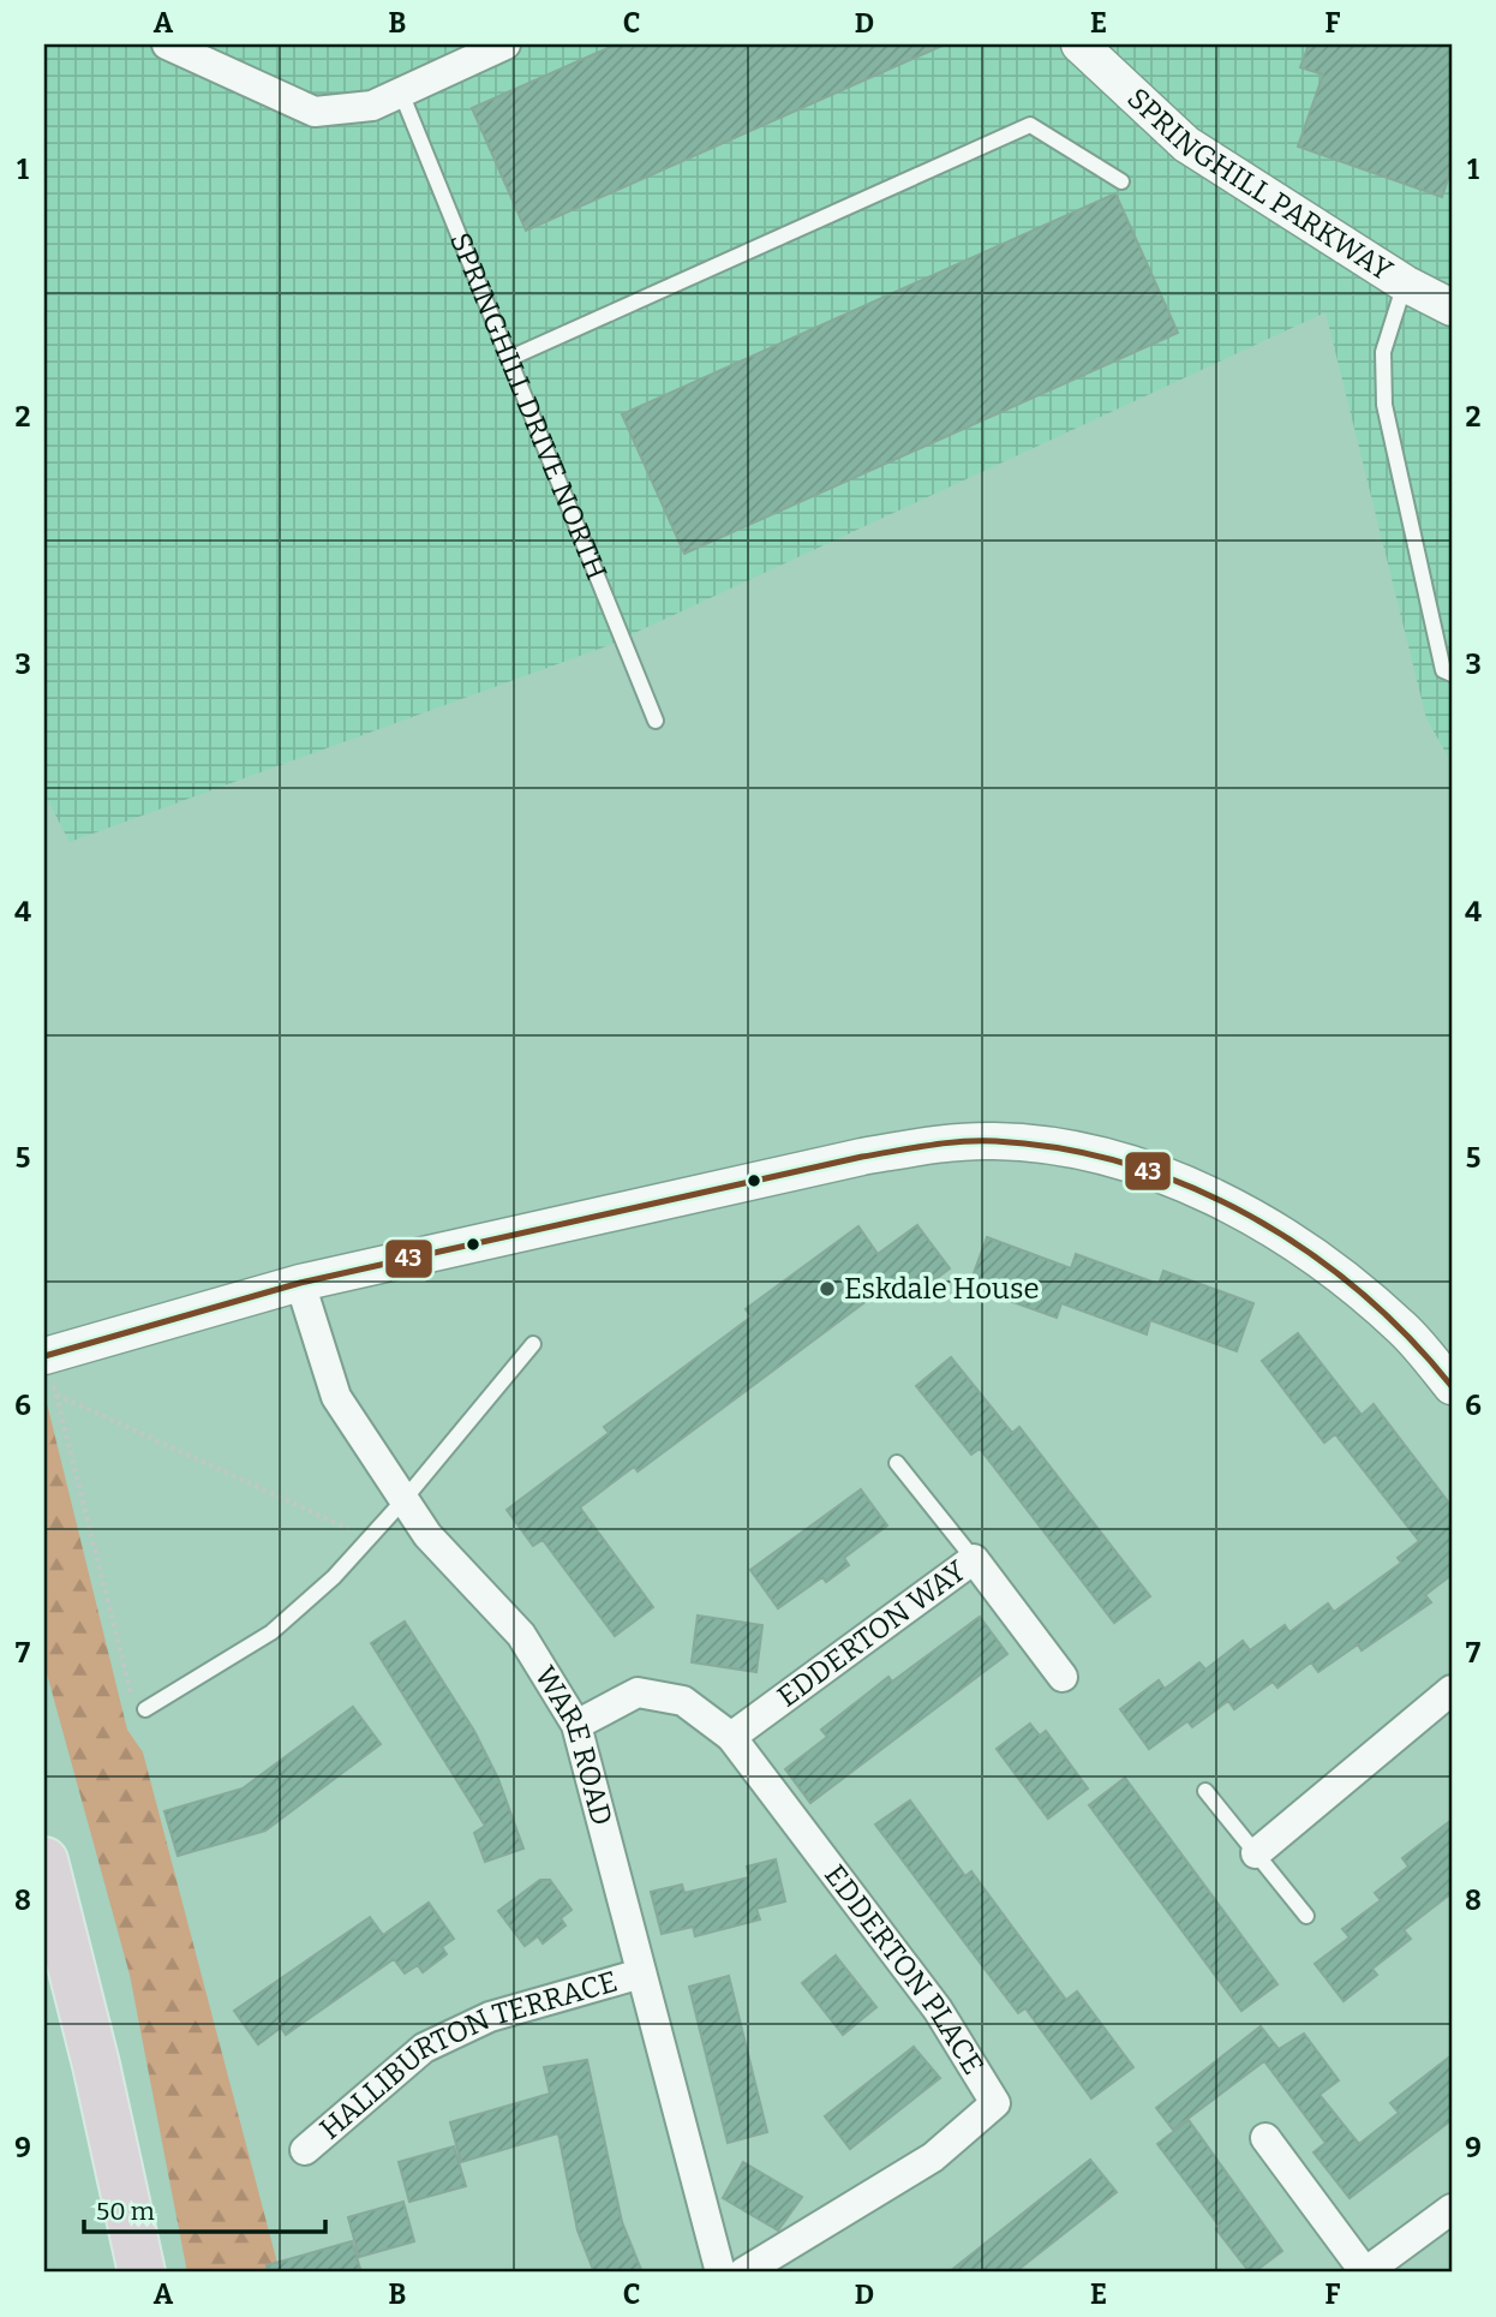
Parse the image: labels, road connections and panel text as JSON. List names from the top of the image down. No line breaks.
{"streets":{"street":["SPRINGHILL PARKWAY","EDDERTON WAY","WARE ROAD","EDDERTON PLACE","HALLIBURTON TERRACE"],"lane":["SPRINGHILL DRIVE NORTH"]},"crossings":[["EDDERTON WAY","EDDERTON PLACE"],["WARE ROAD","EDDERTON PLACE"],["WARE ROAD","HALLIBURTON TERRACE"]],"places":["Eskdale House"],"lines":["transit line 43"],"scale_bar":"50 m","grid":{"columns":["A","B","C","D","E","F"],"rows":["1","2","3","4","5","6","7","8","9"]}}
